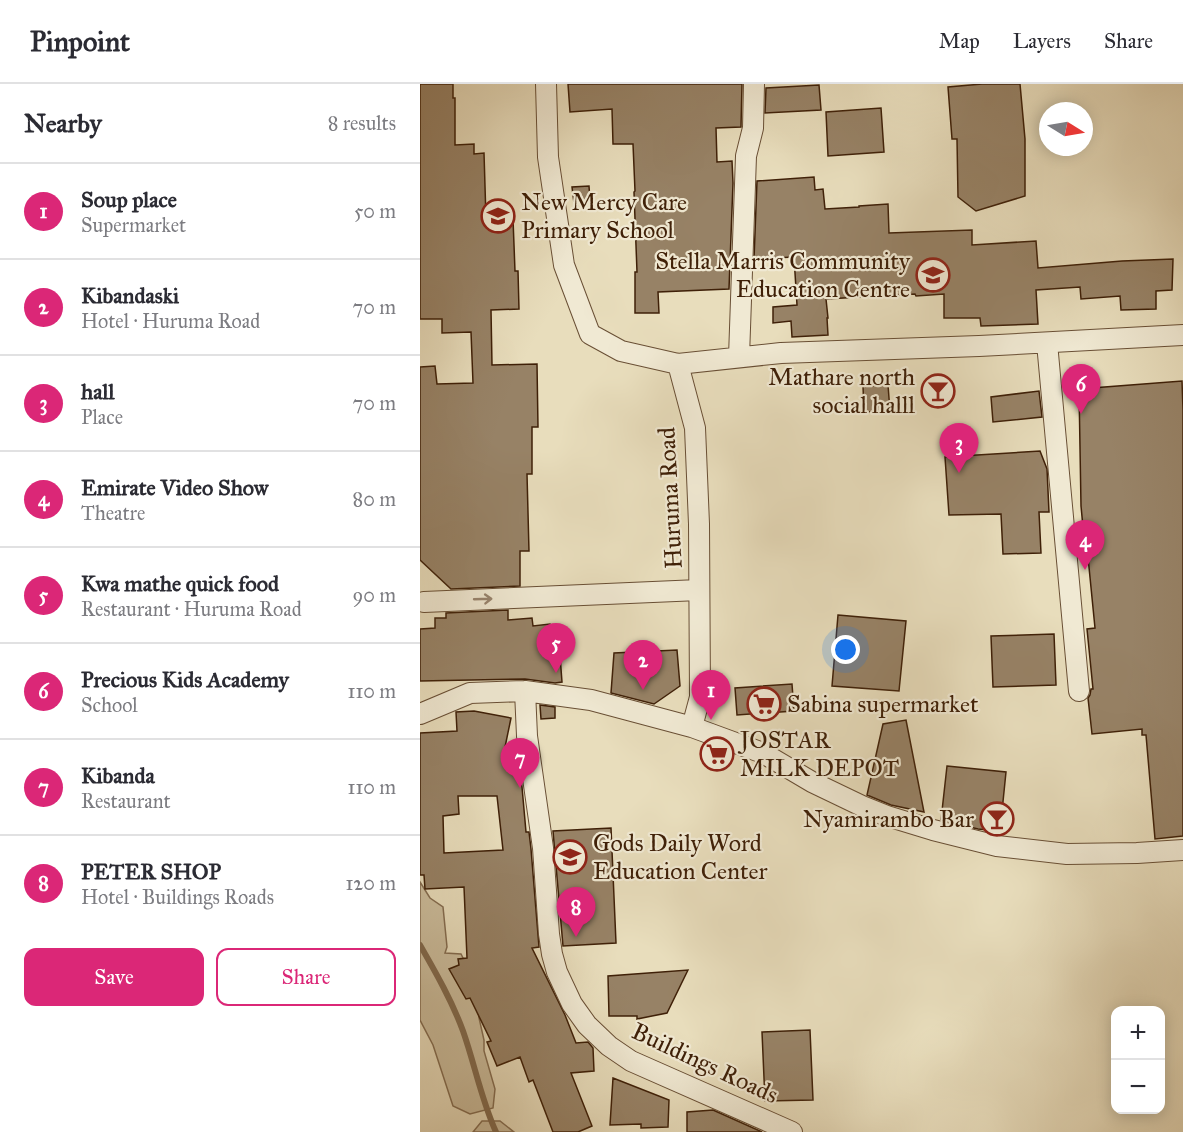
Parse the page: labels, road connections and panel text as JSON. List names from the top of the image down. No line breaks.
{"streets":{"street":["Huruma Road","Buildings Roads"]},"places":{"school or university":["New Mercy Care Primary School","Stella Marris Community Education Centre","Gods Daily Word Education Center"],"bar":["Mathare north social halll","Nyamirambo Bar"],"supermarket":["Sabina supermarket","JOSTAR MILK DEPOT"]},"north":"right","page":{"header":"Pinpoint","nav":["Map","Layers","Share"],"heading":["Nearby","8 results"],"list":[{"mark":"1","name":"Soup place","note":"Supermarket","value":"50 m"},{"mark":"2","name":"Kibandaski","note":"Hotel · Huruma Road","value":"70 m"},{"mark":"3","name":"hall","note":"Place","value":"70 m"},{"mark":"4","name":"Emirate Video Show","note":"Theatre","value":"80 m"},{"mark":"5","name":"Kwa mathe quick food","note":"Restaurant · Huruma Road","value":"90 m"},{"mark":"6","name":"Precious Kids Academy","note":"School","value":"110 m"},{"mark":"7","name":"Kibanda","note":"Restaurant","value":"110 m"},{"mark":"8","name":"PETER SHOP","note":"Hotel · Buildings Roads","value":"120 m"}],"pins":["6","3","4","5","2","1","7","8"],"buttons":["Save","Share"],"map_buttons":["+","−"]}}
